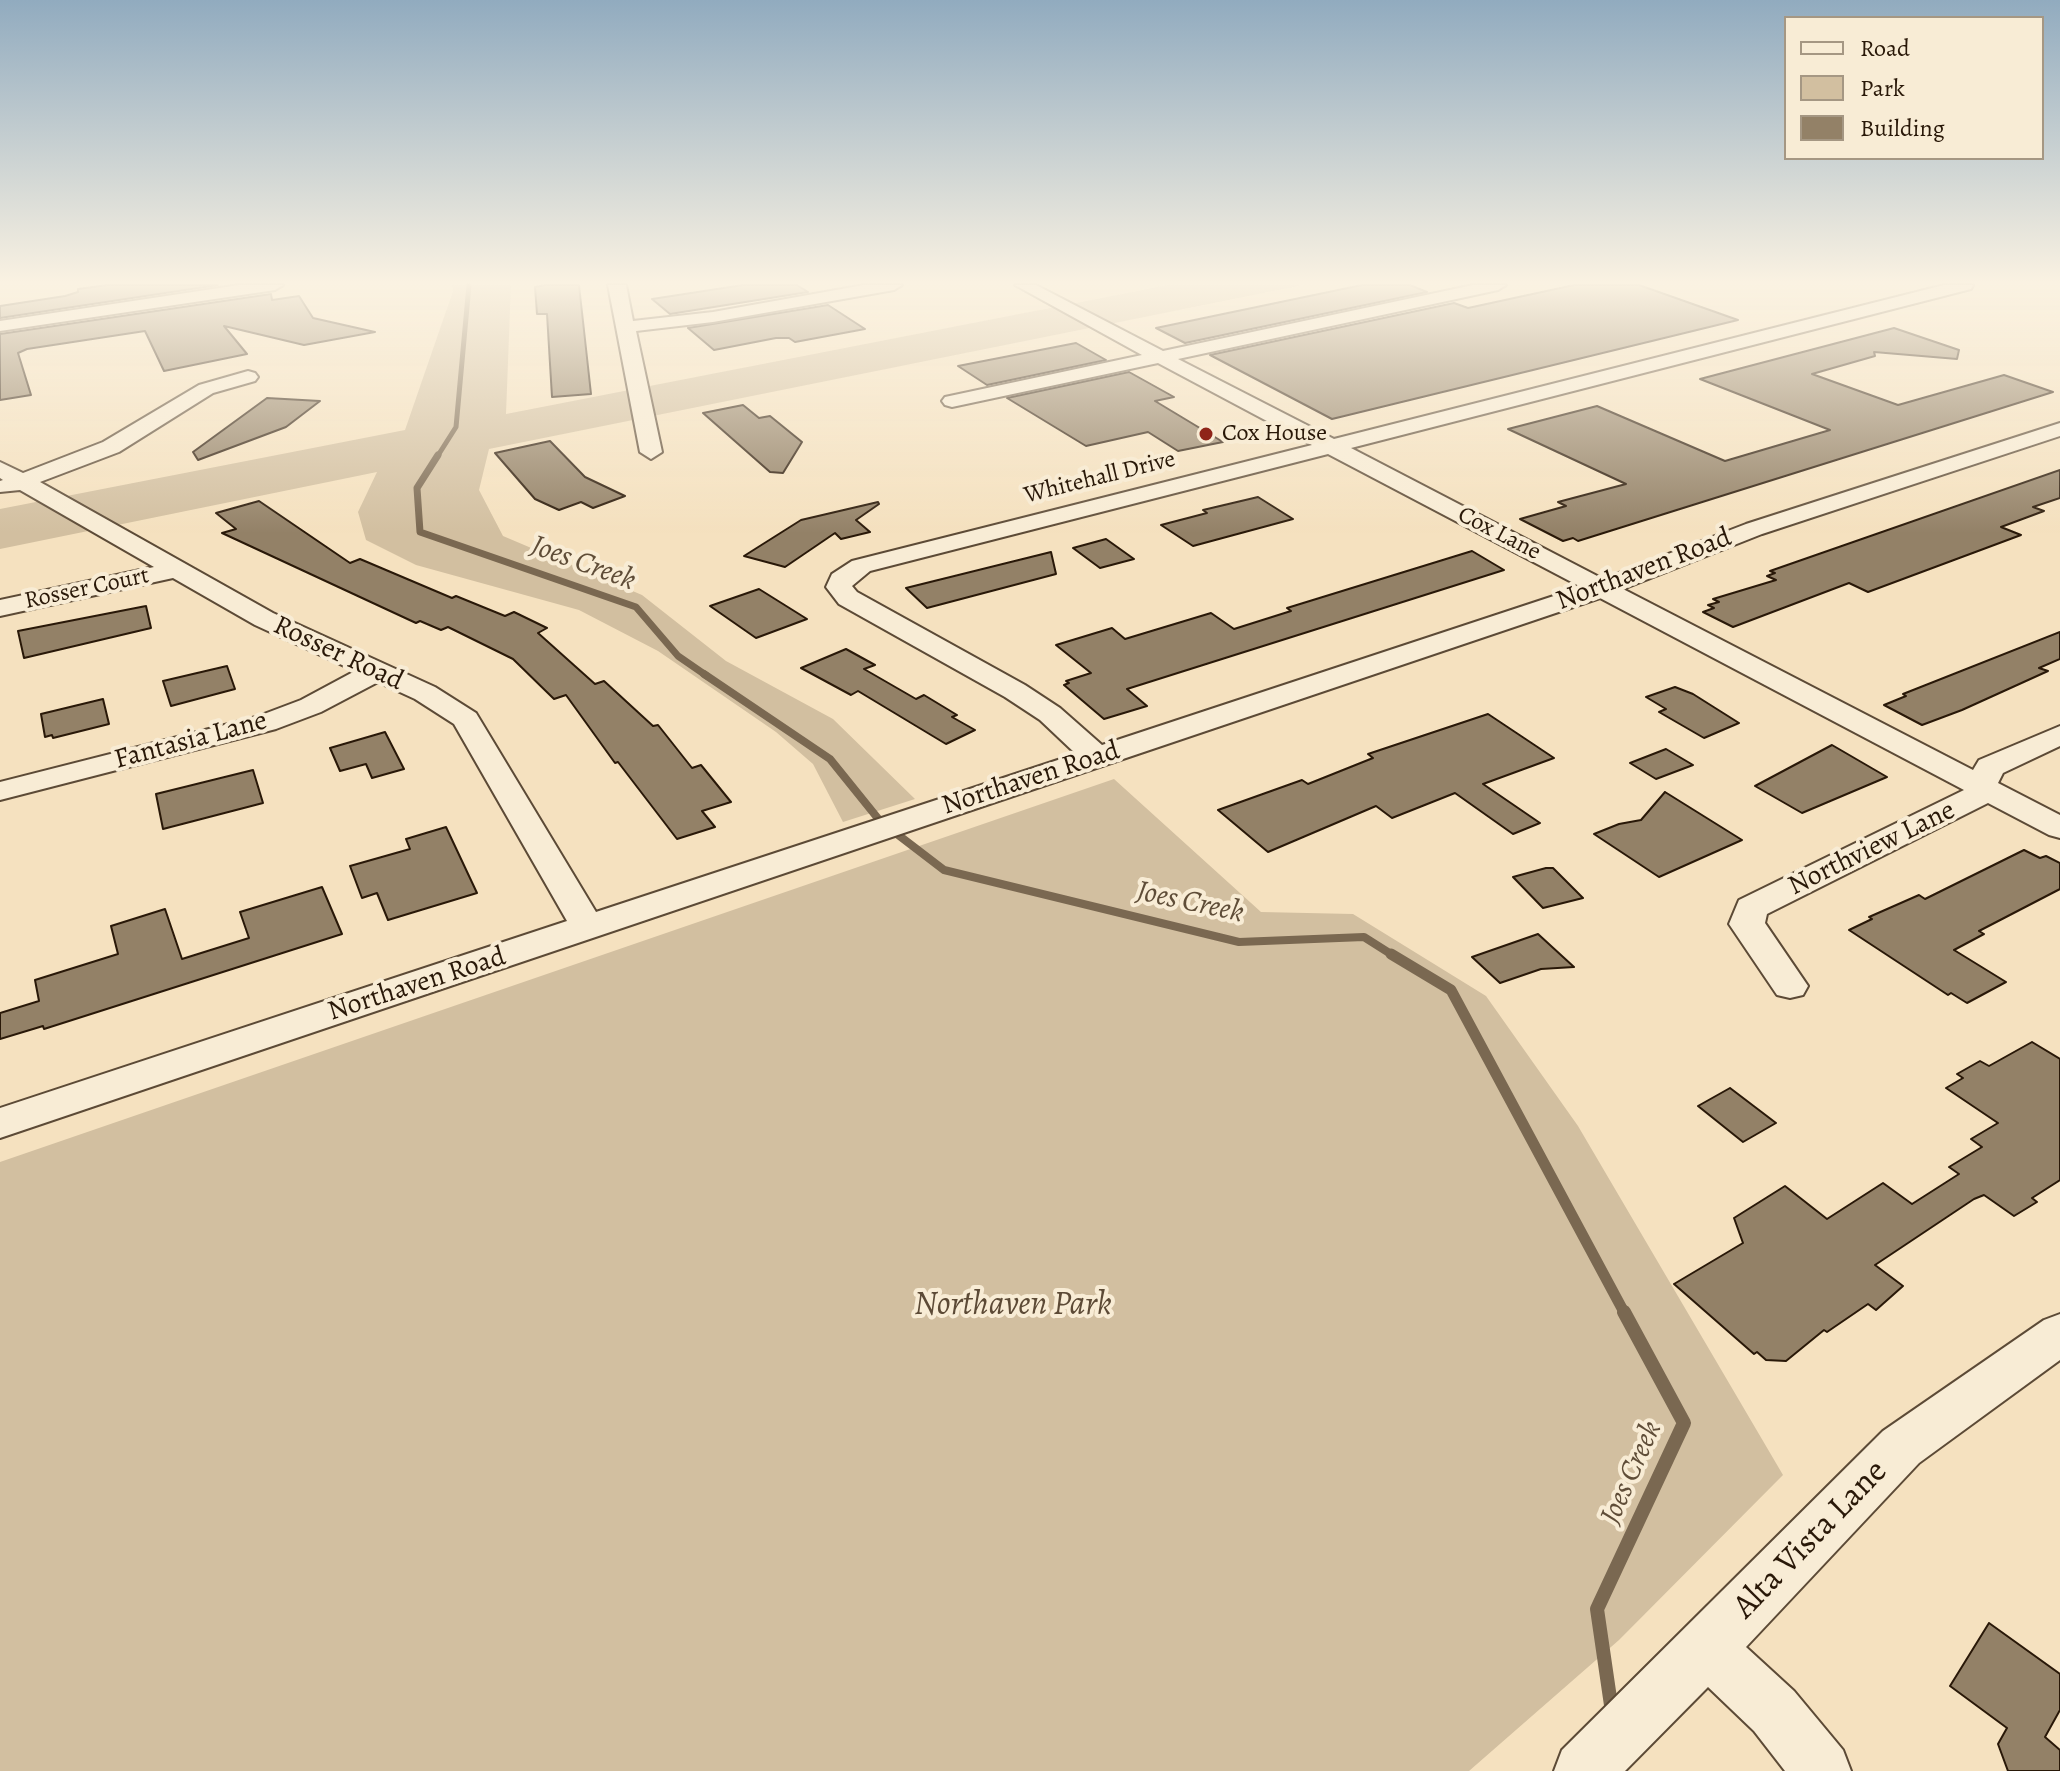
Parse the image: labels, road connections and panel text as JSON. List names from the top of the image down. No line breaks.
{"streets":{"street":["Whitehall Drive","Cox Lane","Northaven Road","Rosser Court","Rosser Road","Fantasia Lane","Northview Lane","Alta Vista Lane"]},"crossings":[["Whitehall Drive","Cox Lane"],["Whitehall Drive","Northaven Road"],["Cox Lane","Northaven Road"],["Cox Lane","Northview Lane"],["Northaven Road","Rosser Road"],["Rosser Court","Rosser Road"],["Rosser Road","Fantasia Lane"]],"water":["Joes Creek"],"parks":["Northaven Park"],"places":["Cox House"],"legend":["Road","Park","Building"]}
